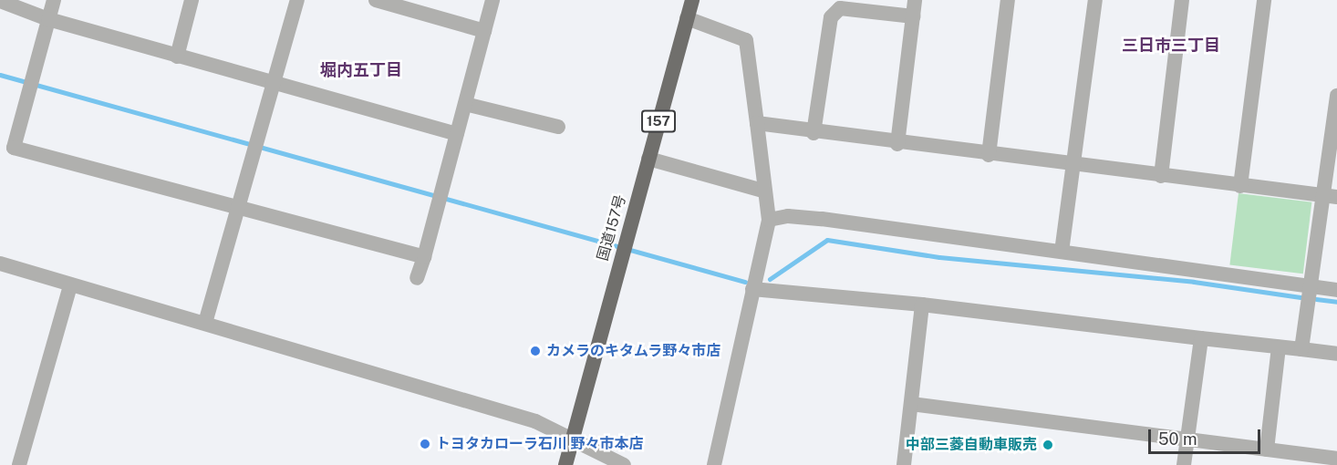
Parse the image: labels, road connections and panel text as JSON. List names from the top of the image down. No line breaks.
{"streets":{"highway":["157","国道157号"]},"districts":["三日市三丁目","堀内五丁目"],"places":["カメラのキタムラ野々市店","トヨタカローラ石川 野々市本店","中部三菱自動車販売"],"scale_bar":"50 m"}
